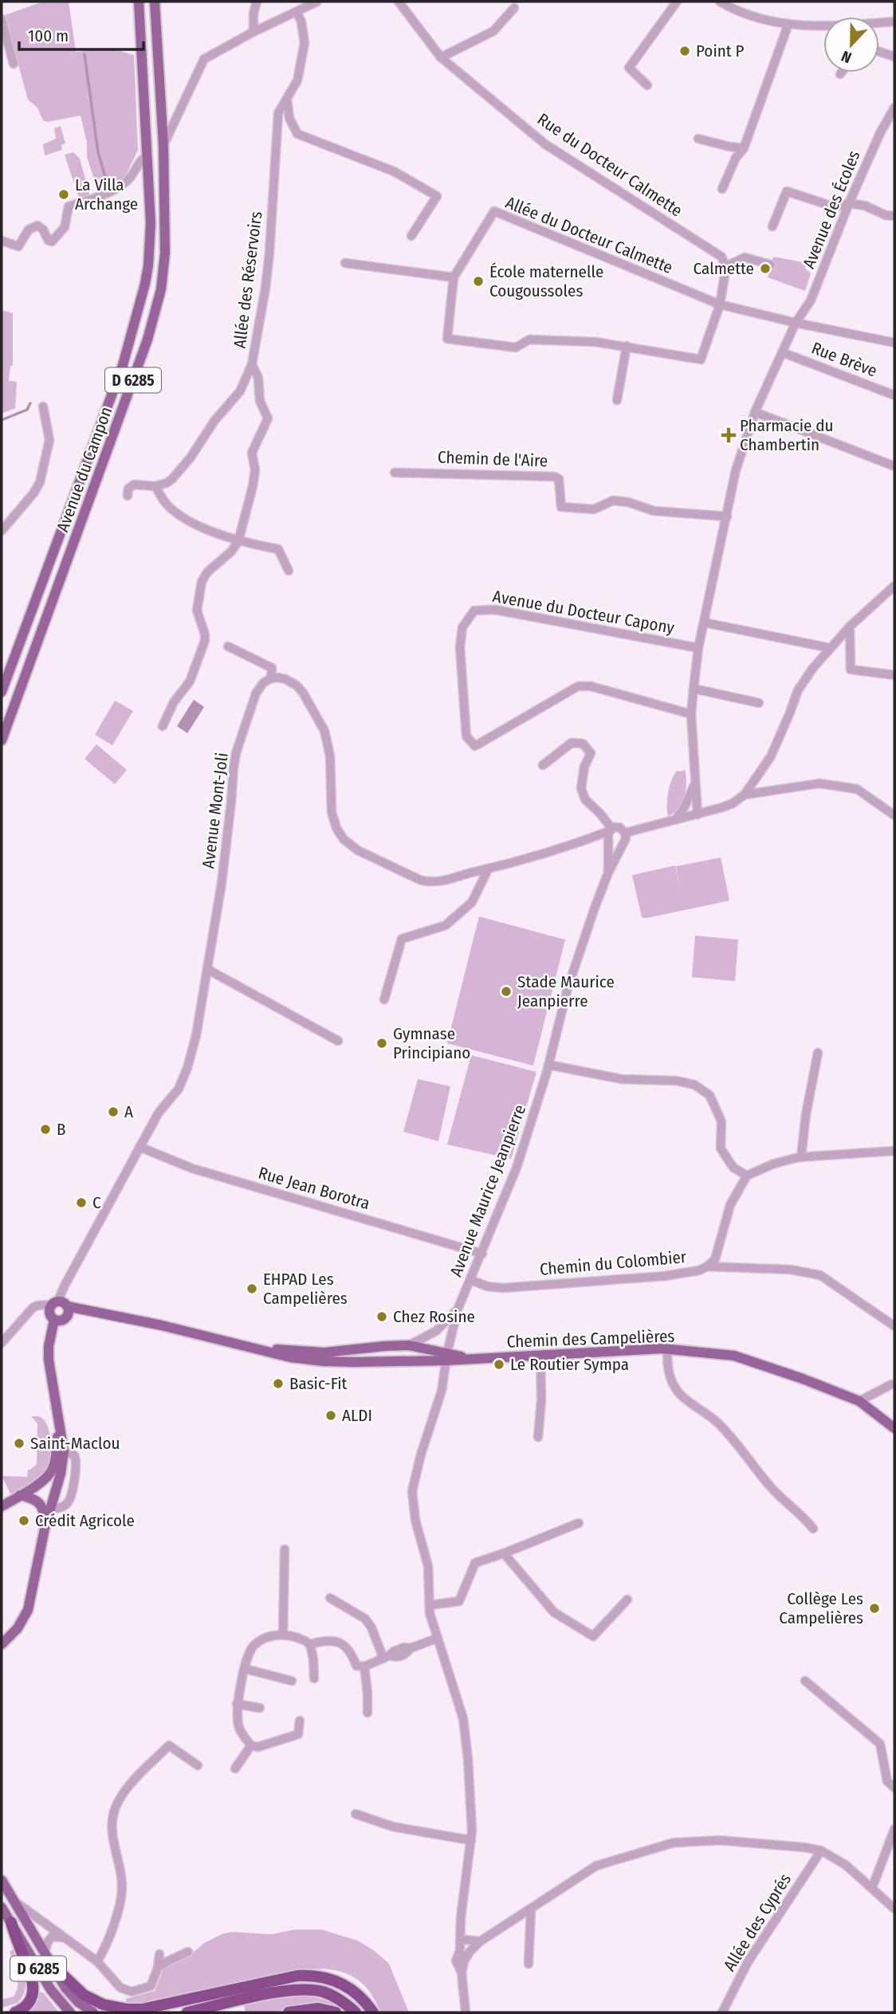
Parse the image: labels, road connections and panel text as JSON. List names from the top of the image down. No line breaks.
{"streets":{"main road":["D 6285","Avenue du Campon","Chemin des Campelières"],"street":["Rue du Docteur Calmette","Avenue des Écoles","Allée du Docteur Calmette","Allée des Réservoirs","Rue Brève","Chemin de l'Aire","Avenue du Docteur Capony","Avenue Mont-Joli","Rue Jean Borotra","Avenue Maurice Jeanpierre","Chemin du Colombier","Allée des Cyprés"]},"crossings":[["Avenue Mont-Joli","Rue Jean Borotra"],["Avenue Mont-Joli","Chemin des Campelières"],["Rue Jean Borotra","Avenue Maurice Jeanpierre"],["Avenue Maurice Jeanpierre","Chemin du Colombier"],["Avenue Maurice Jeanpierre","Chemin des Campelières"]],"places":{"other":["Point P","La Villa Archange","Calmette","École maternelle Cougoussoles","Stade Maurice Jeanpierre","Gymnase Principiano","A","B","C","EHPAD Les Campelières","Chez Rosine","Le Routier Sympa","Basic-Fit","ALDI","Saint-Maclou","Crédit Agricole","Collège Les Campelières"],"health":["Pharmacie du Chambertin"]},"scale_bar":"100 m","north":"bottom"}
